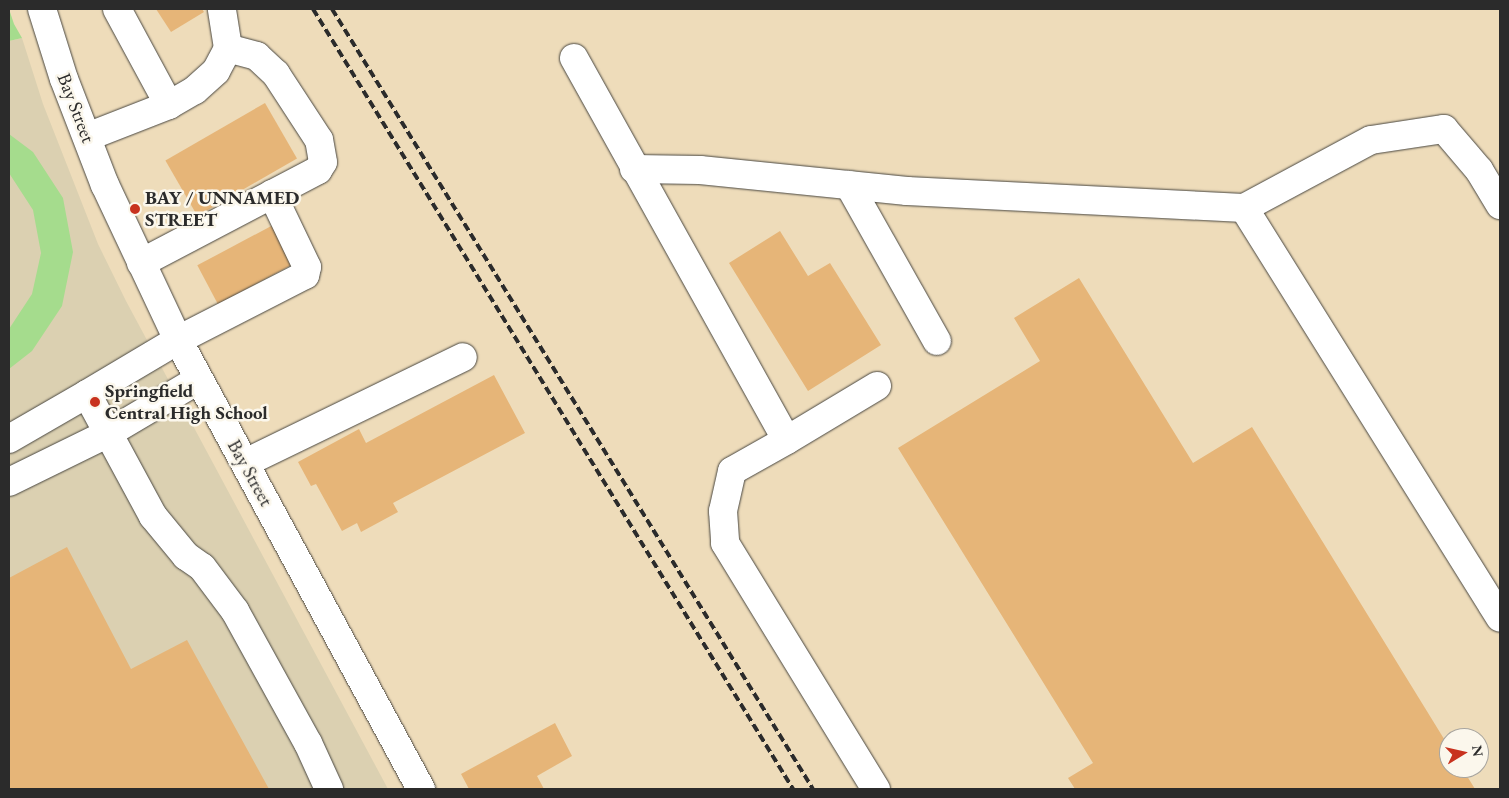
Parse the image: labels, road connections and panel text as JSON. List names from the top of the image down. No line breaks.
{"streets":{"main road":["Bay Street"]},"places":["BAY / UNNAMED STREET","Springfield Central High School"],"north":"right"}
